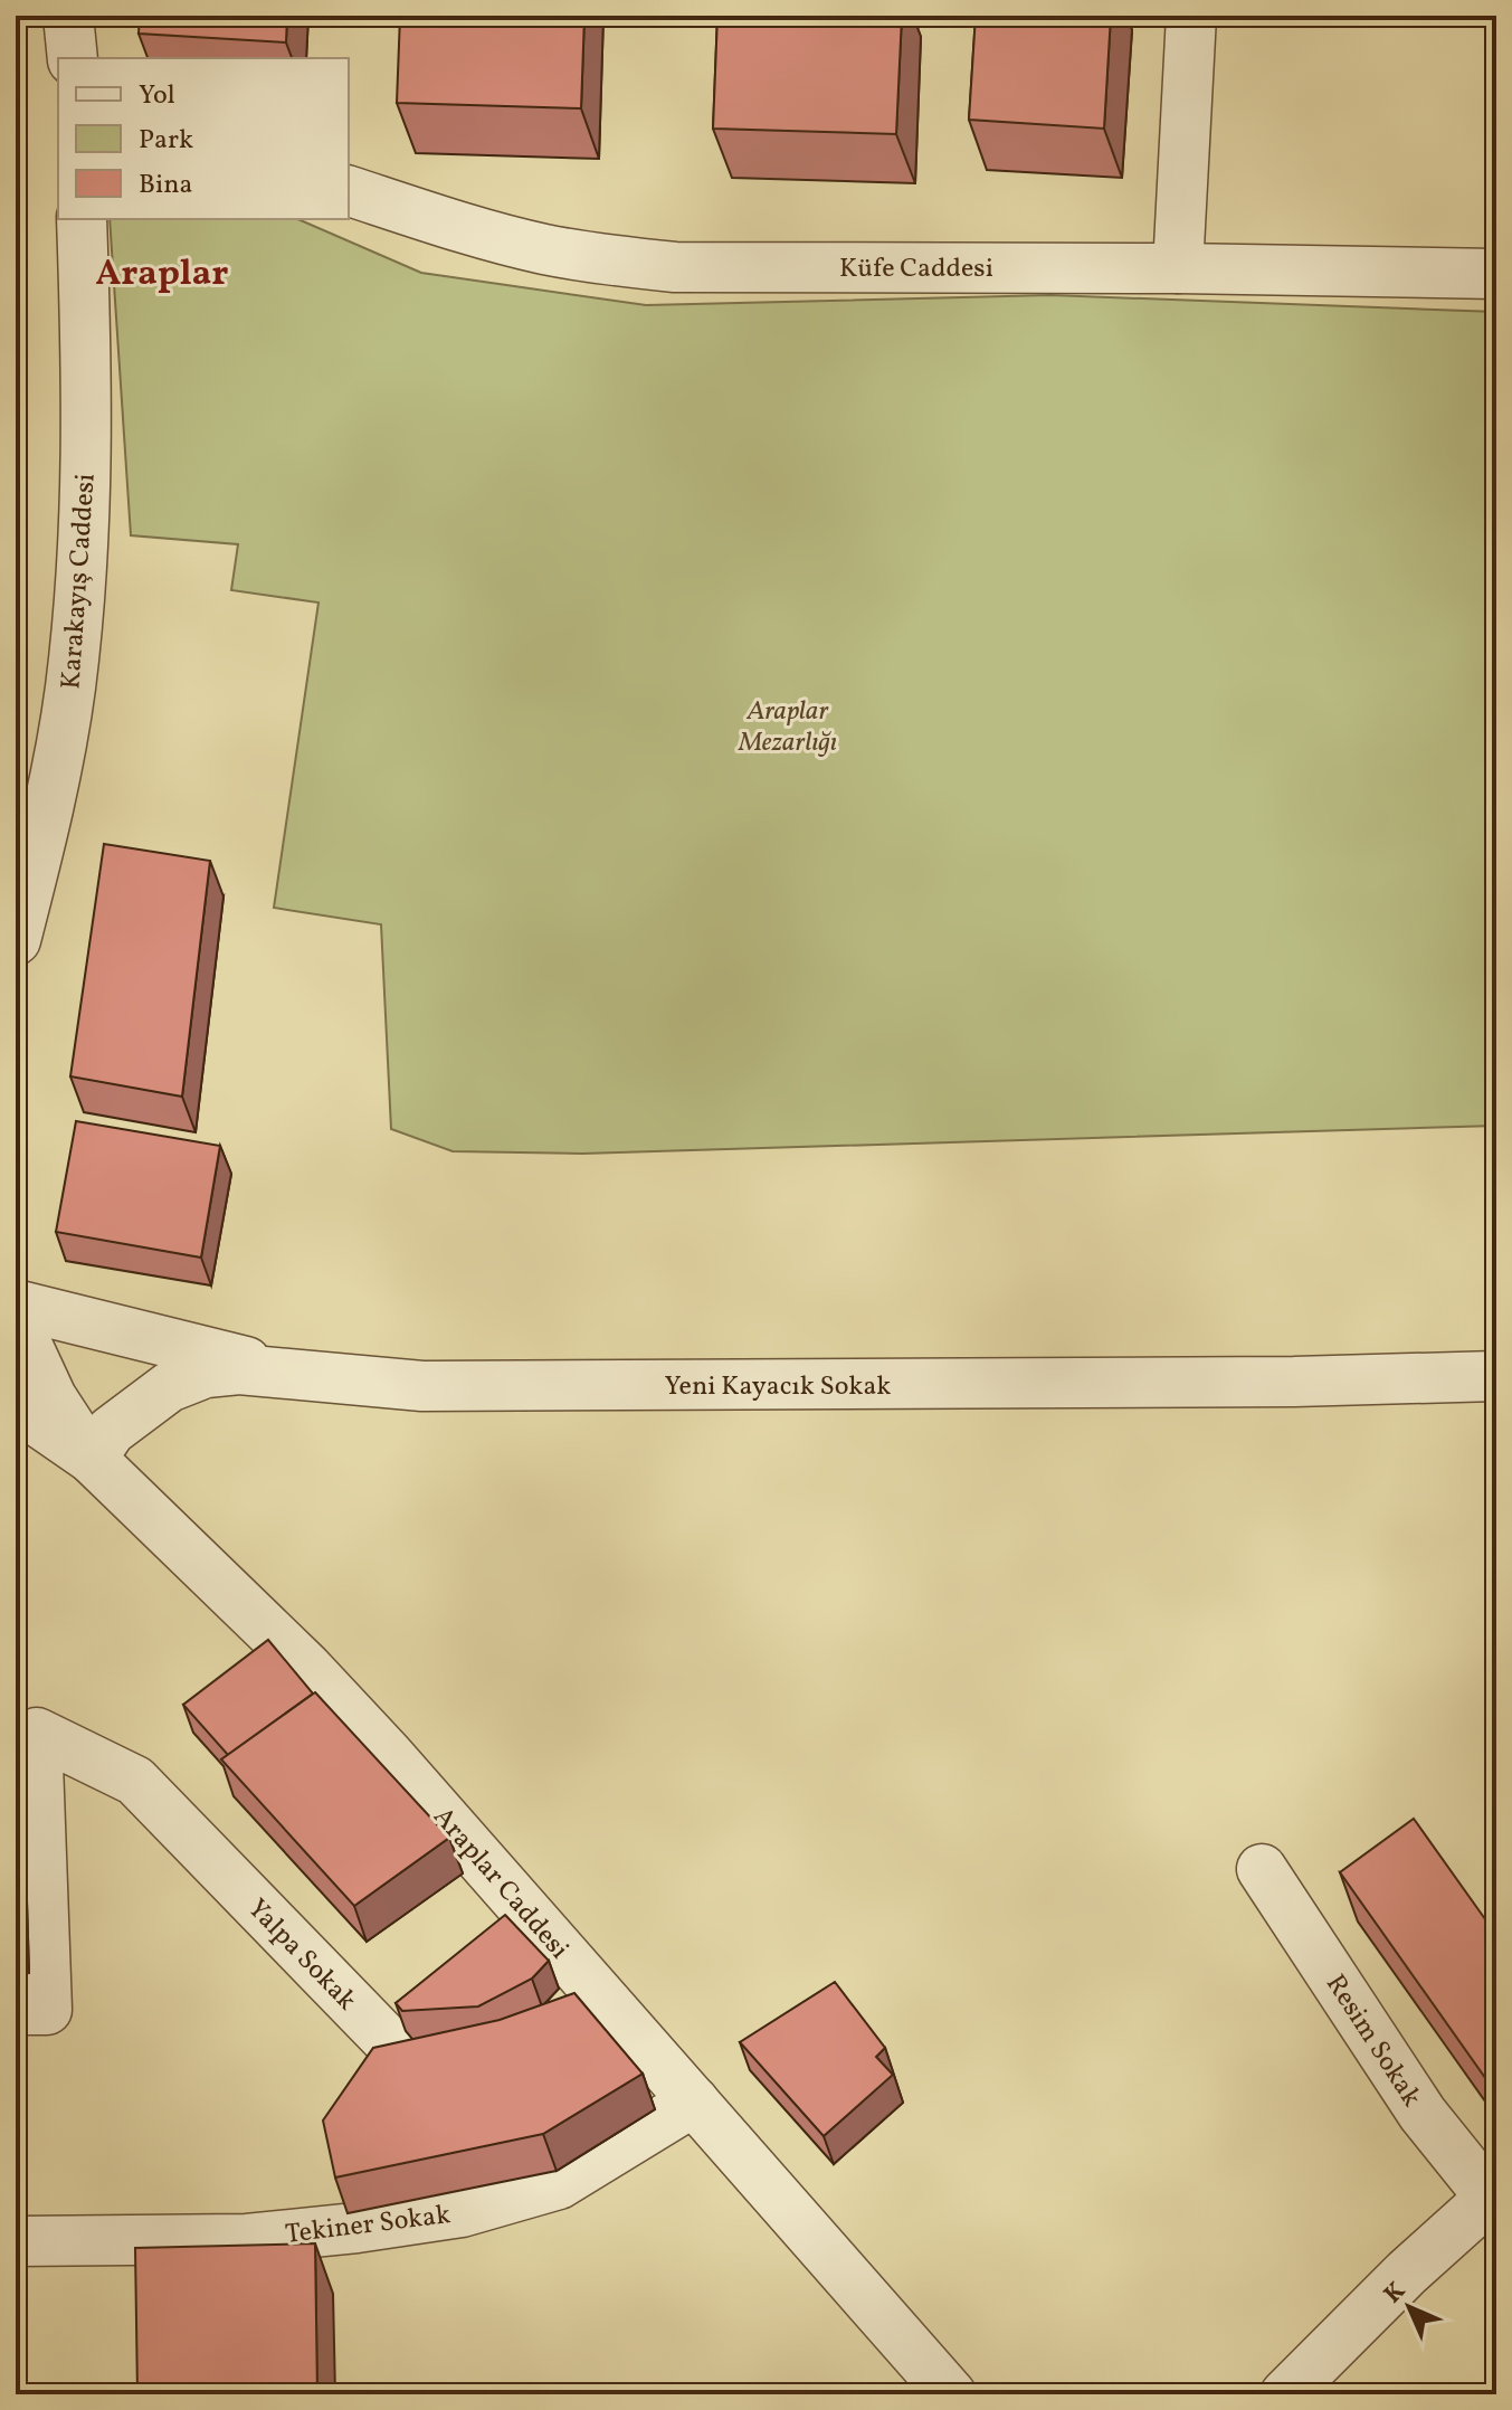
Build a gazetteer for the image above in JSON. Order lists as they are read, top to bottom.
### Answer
{
  "streets": {
    "street": [
      "Küfe Caddesi",
      "Karakayış Caddesi",
      "Yeni Kayacık Sokak",
      "Araplar Caddesi",
      "Yalpa Sokak",
      "Resim Sokak",
      "Tekiner Sokak"
    ]
  },
  "crossings": [
    ["Yeni Kayacık Sokak", "Araplar Caddesi"],
    ["Araplar Caddesi", "Tekiner Sokak"]
  ],
  "districts": ["Araplar"],
  "parks": ["Araplar Mezarlığı"],
  "legend": ["Yol", "Park", "Bina"],
  "north": "top left"
}
